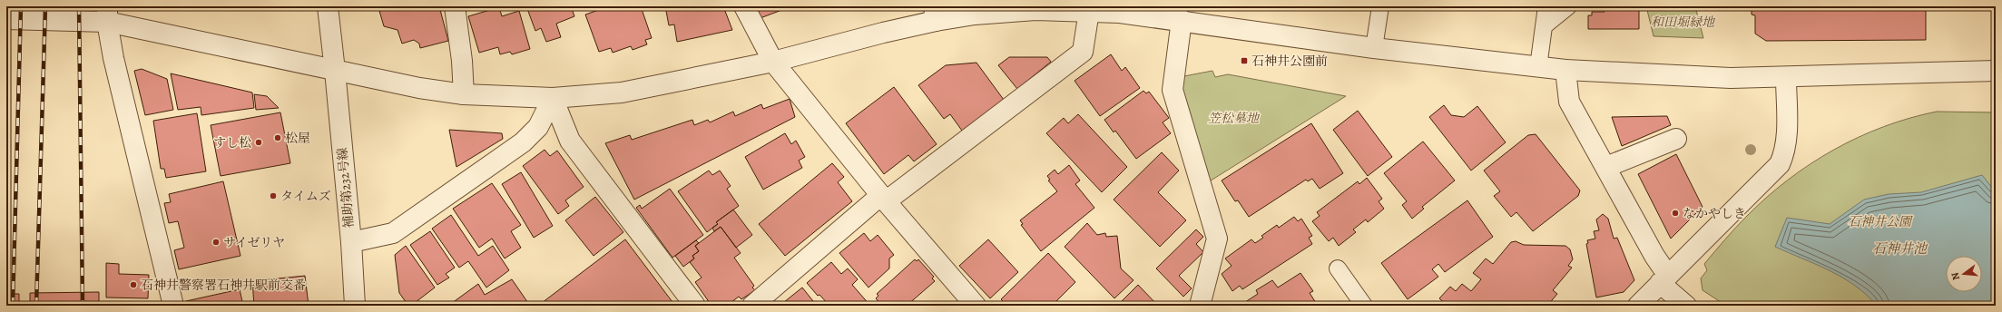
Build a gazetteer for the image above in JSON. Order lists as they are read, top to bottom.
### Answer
{
  "streets": {
    "street": ["補助第232号線"]
  },
  "water": ["石神井池"],
  "parks": ["和田堀緑地", "笠松墓地", "石神井公園"],
  "places": {
    "transit": ["石神井公園前"],
    "other": [
      "松屋",
      "すし松",
      "タイムズ",
      "なかやしき",
      "サイゼリヤ",
      "石神井警察署石神井駅前交番"
    ]
  },
  "north": "left"
}
